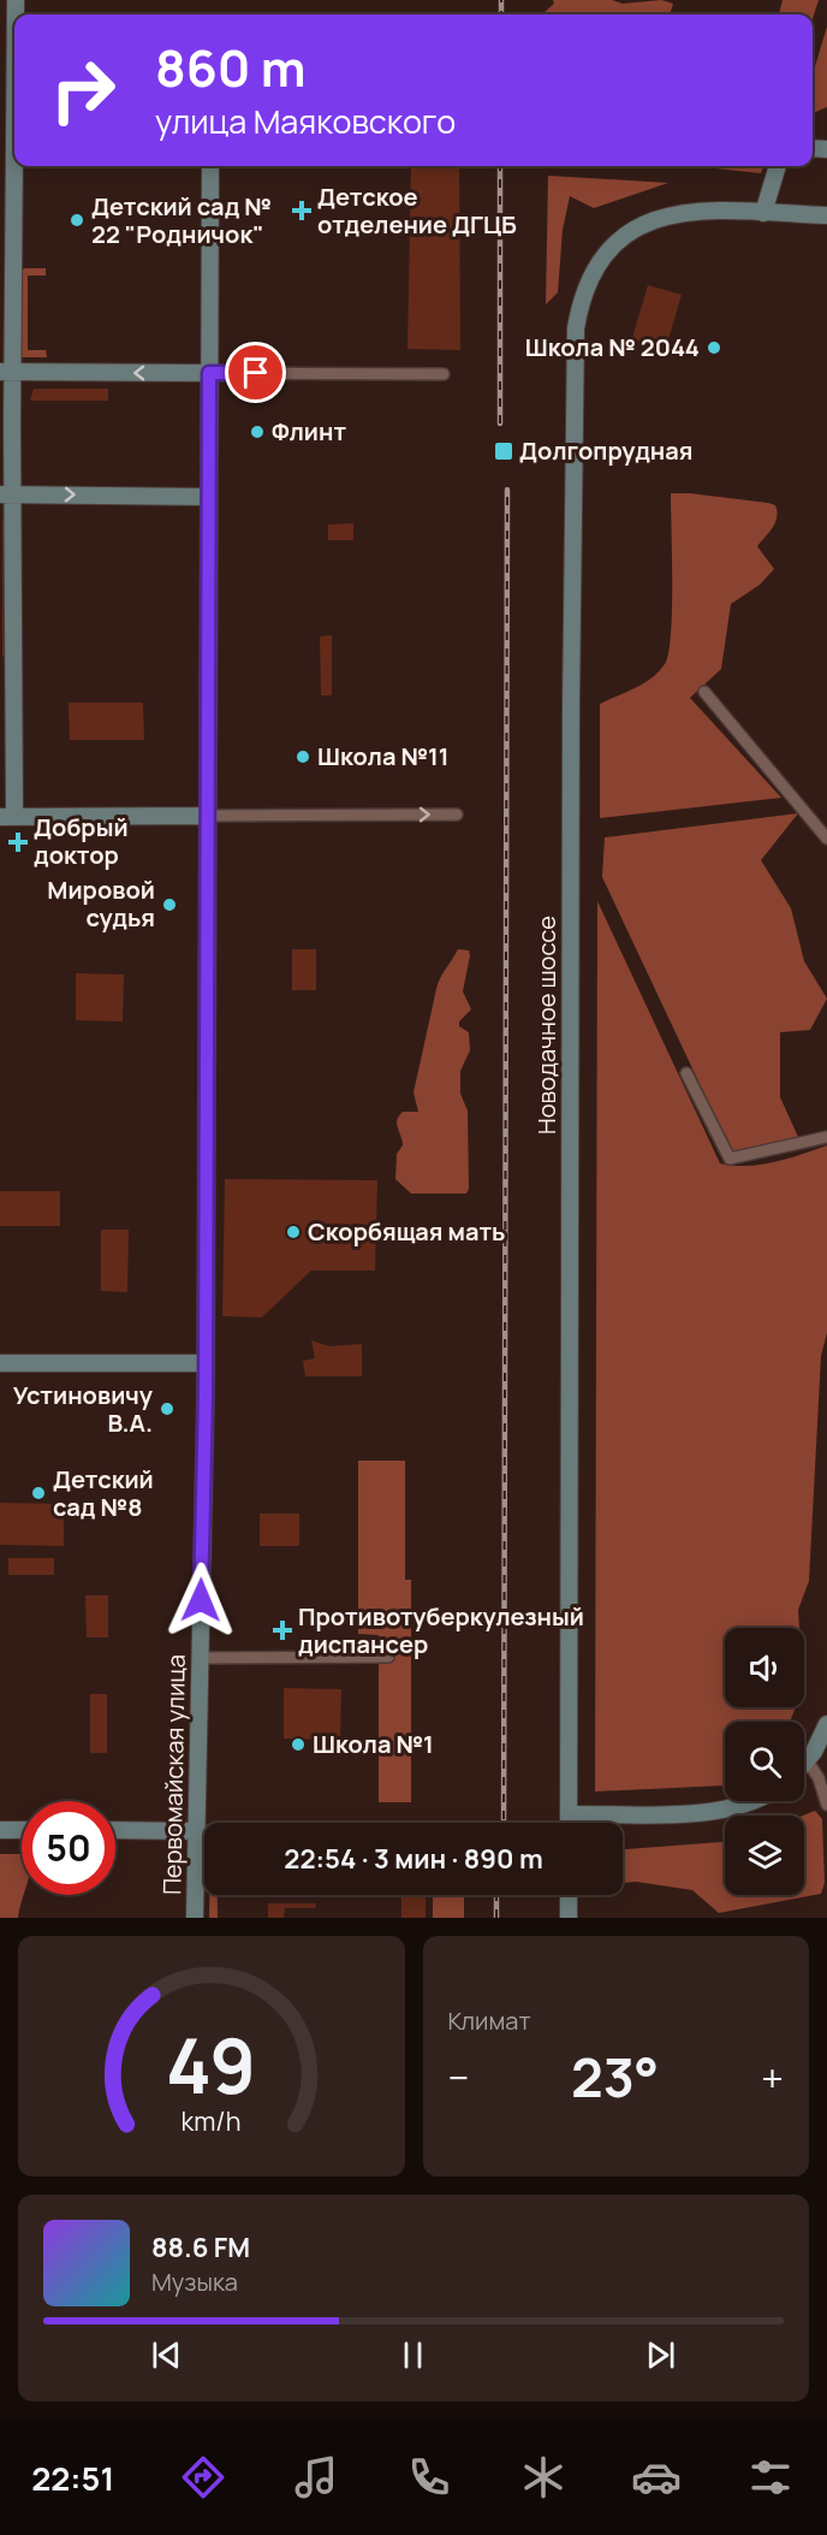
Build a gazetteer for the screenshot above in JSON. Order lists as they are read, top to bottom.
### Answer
{
  "streets": {
    "street": ["Новодачное шоссе", "Первомайская улица"]
  },
  "places": {
    "health": ["Детское отделение ДГЦБ", "Добрый доктор", "Противотуберкулезный диспансер"],
    "other": [
      "Детский сад № 22 \"Родничок\"",
      "Школа № 2044",
      "Флинт",
      "Школа №11",
      "Мировой судья",
      "Скорбящая мать",
      "Устиновичу В.А.",
      "Детский сад №8",
      "Школа №1"
    ],
    "transit": ["Долгопрудная"]
  },
  "page": {
    "turn": ["860 m", "улица Маяковского"],
    "limit": "50",
    "trip": "22:54 · 3 мин · 890 m",
    "tile": "Климат",
    "heat": ["−", "23°", "+"],
    "song": ["88.6 FM", "Музыка"],
    "tabs": "22:51",
    "gauge": ["49", "km/h"]
  }
}
